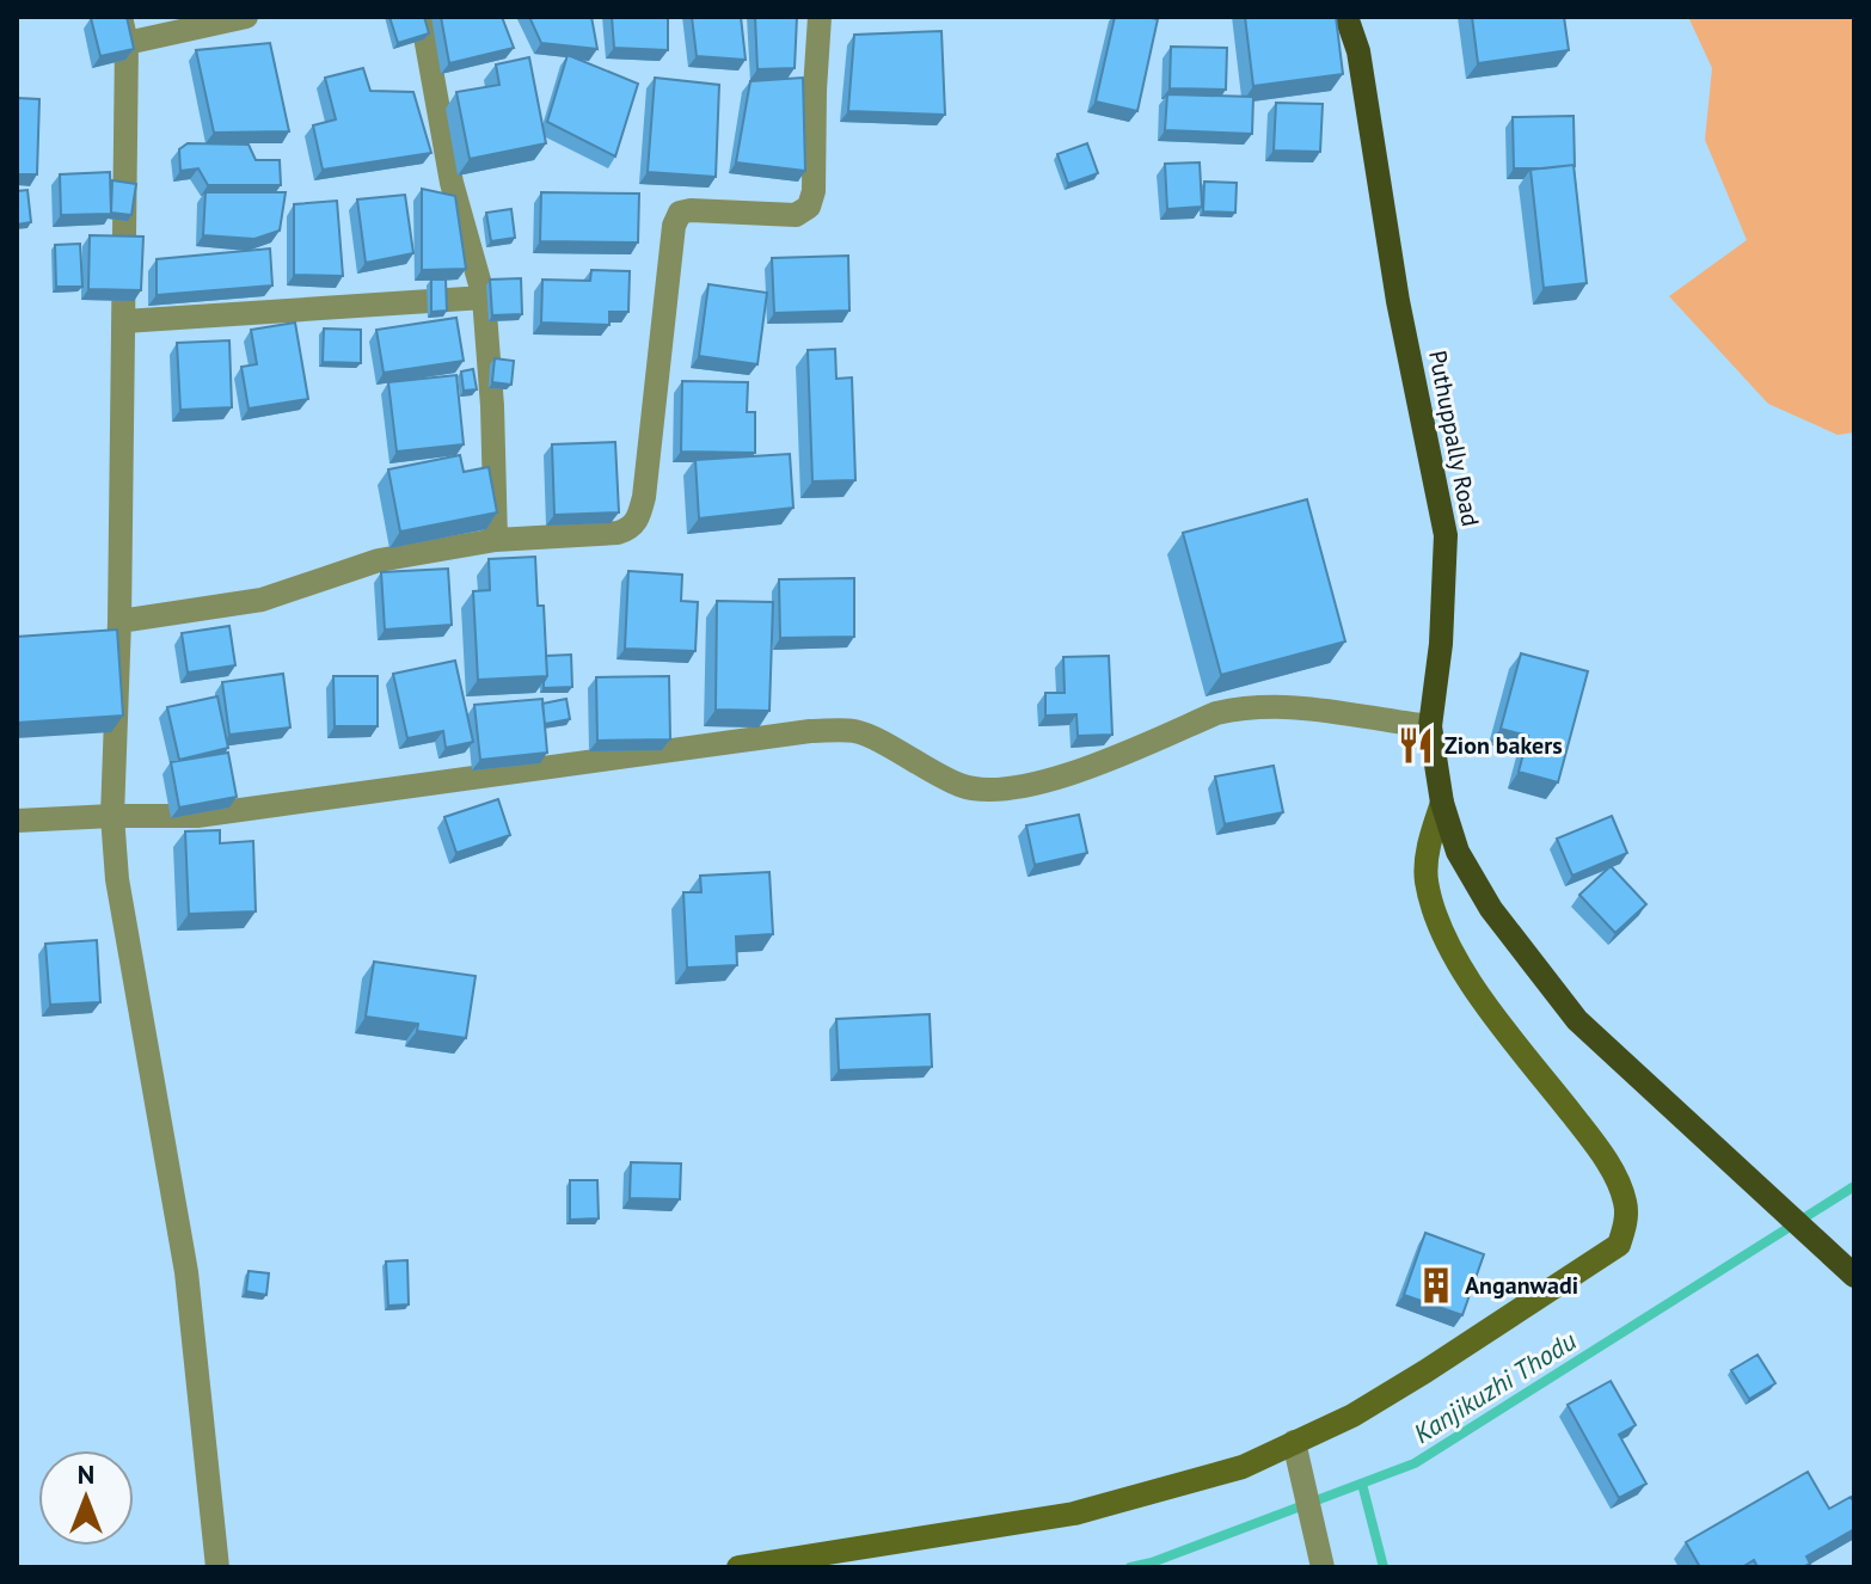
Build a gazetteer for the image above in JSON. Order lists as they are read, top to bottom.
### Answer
{
  "streets": {
    "main road": ["Puthuppally Road"]
  },
  "water": ["Kanjikuzhi Thodu"],
  "places": {
    "restaurant": ["Zion bakers"],
    "building": ["Anganwadi"]
  },
  "north": "top"
}
